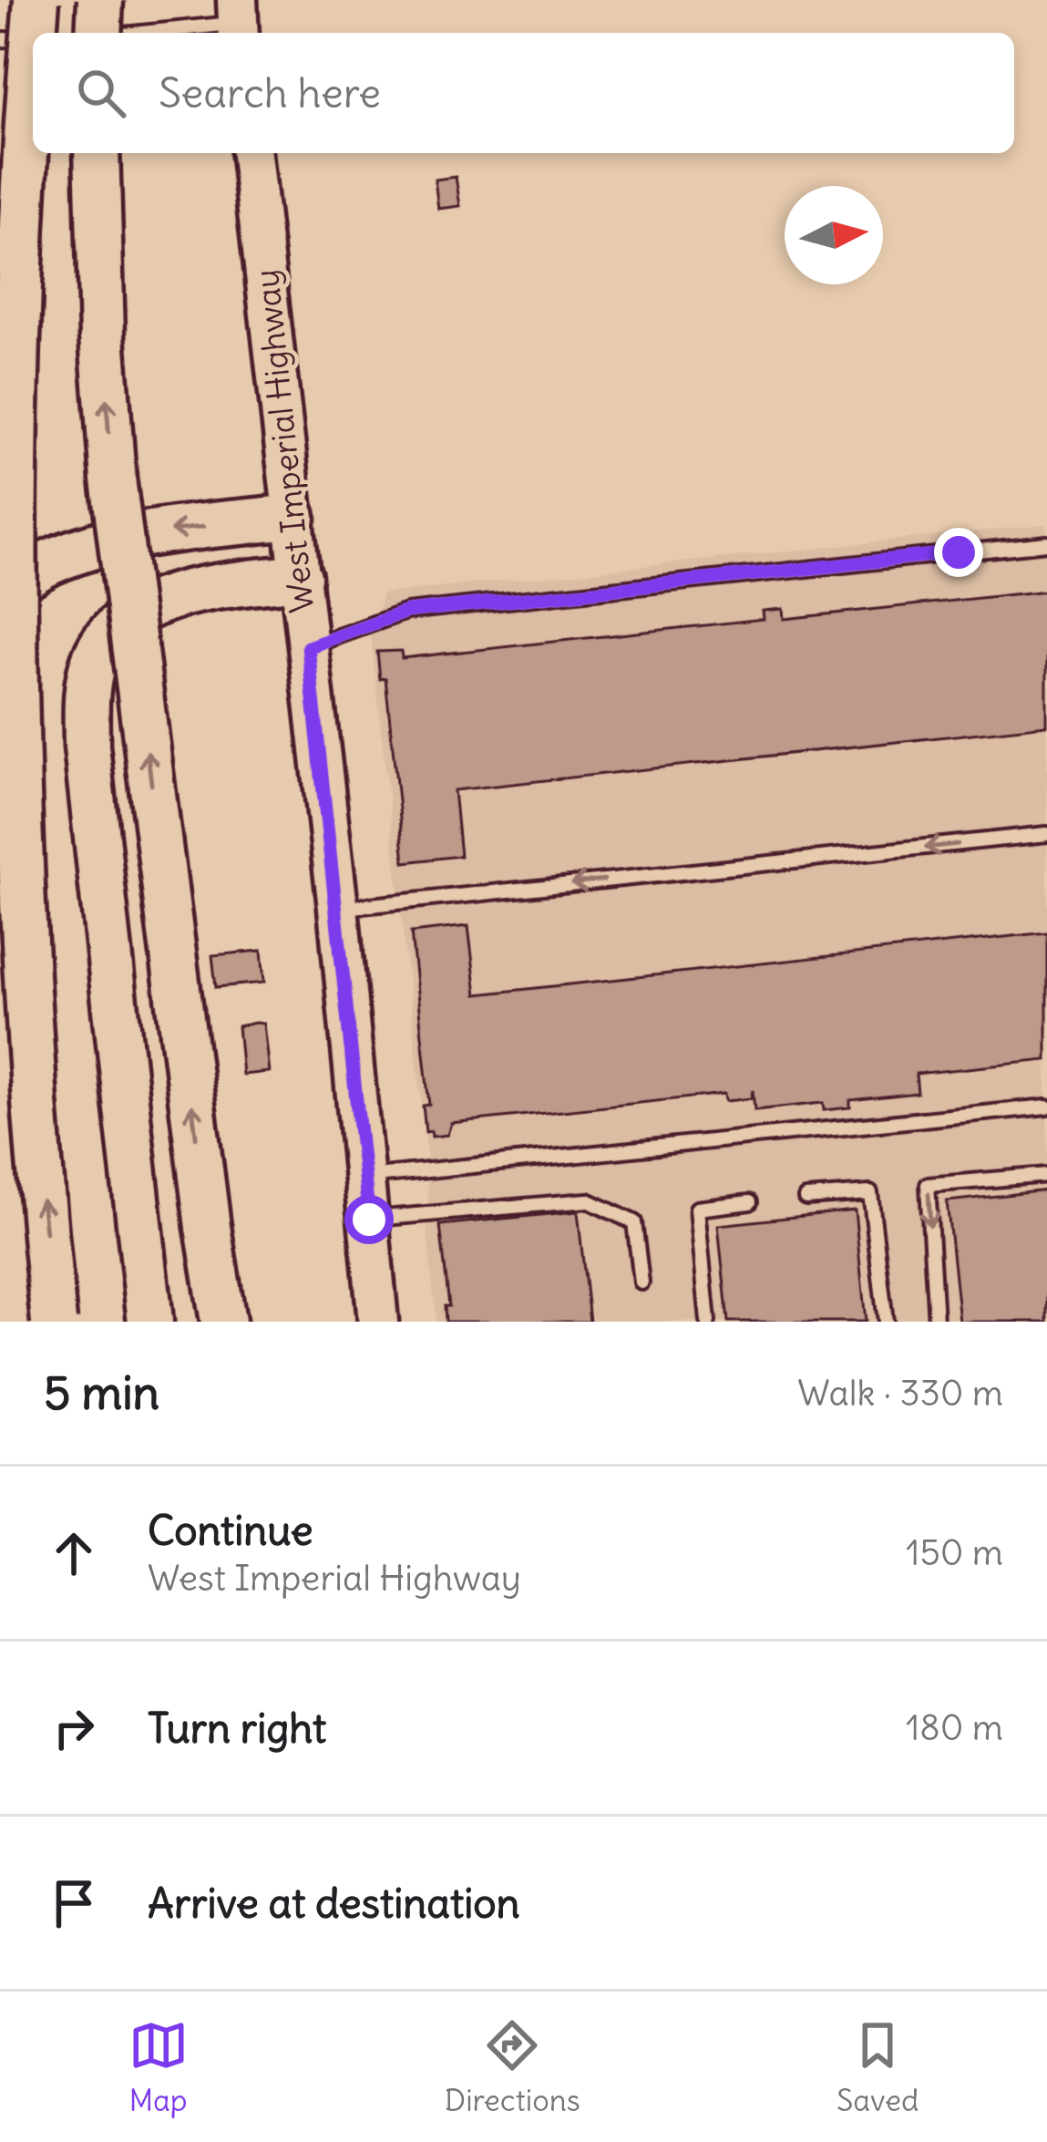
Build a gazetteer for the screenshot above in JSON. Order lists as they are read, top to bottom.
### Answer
{
  "streets": {
    "main road": ["West Imperial Highway"]
  },
  "north": "right",
  "page": {
    "search": "Search here",
    "heading": ["5 min", "Walk · 330 m"],
    "list": [
      ["Continue", "West Imperial Highway", "150 m"],
      ["Turn right", "180 m"],
      "Arrive at destination"
    ],
    "nav": ["Map", "Directions", "Saved"]
  }
}
